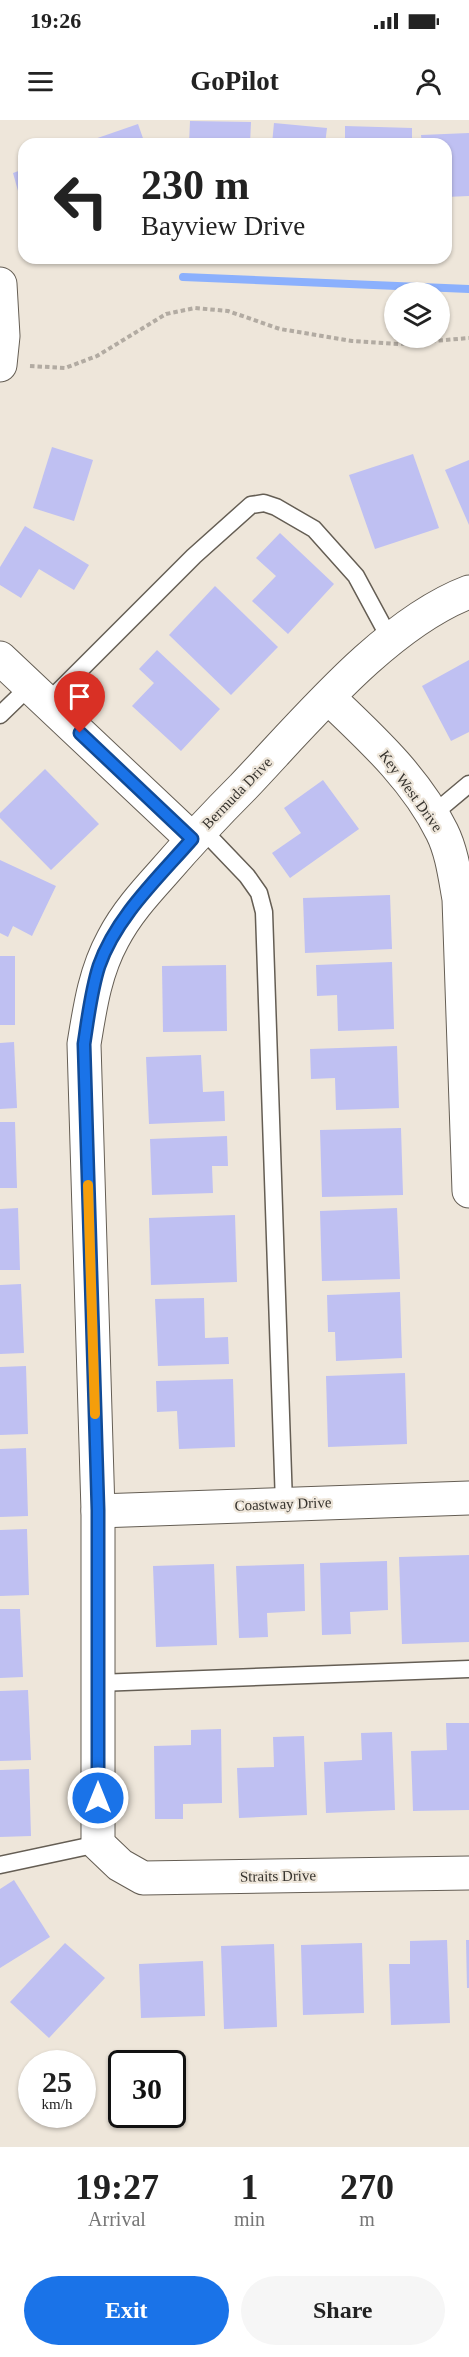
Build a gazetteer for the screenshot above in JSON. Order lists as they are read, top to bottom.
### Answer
{
  "streets": {
    "street": [
      "Key West Drive",
      "Bermuda Drive",
      "Coastway Drive",
      "Straits Drive"
    ]
  },
  "crossings": [
    ["Key West Drive", "Bermuda Drive"],
    ["Bermuda Drive", "Coastway Drive"],
    ["Bermuda Drive", "Straits Drive"]
  ],
  "page": {
    "status": "19:26",
    "header": "GoPilot",
    "turn": ["230 m", "Bayview Drive"],
    "speed": "25 km/h",
    "limit": "30",
    "eta": [
      "19:27",
      "Arrival",
      "1",
      "min",
      "270",
      "m"
    ],
    "buttons": ["Exit", "Share"]
  }
}
